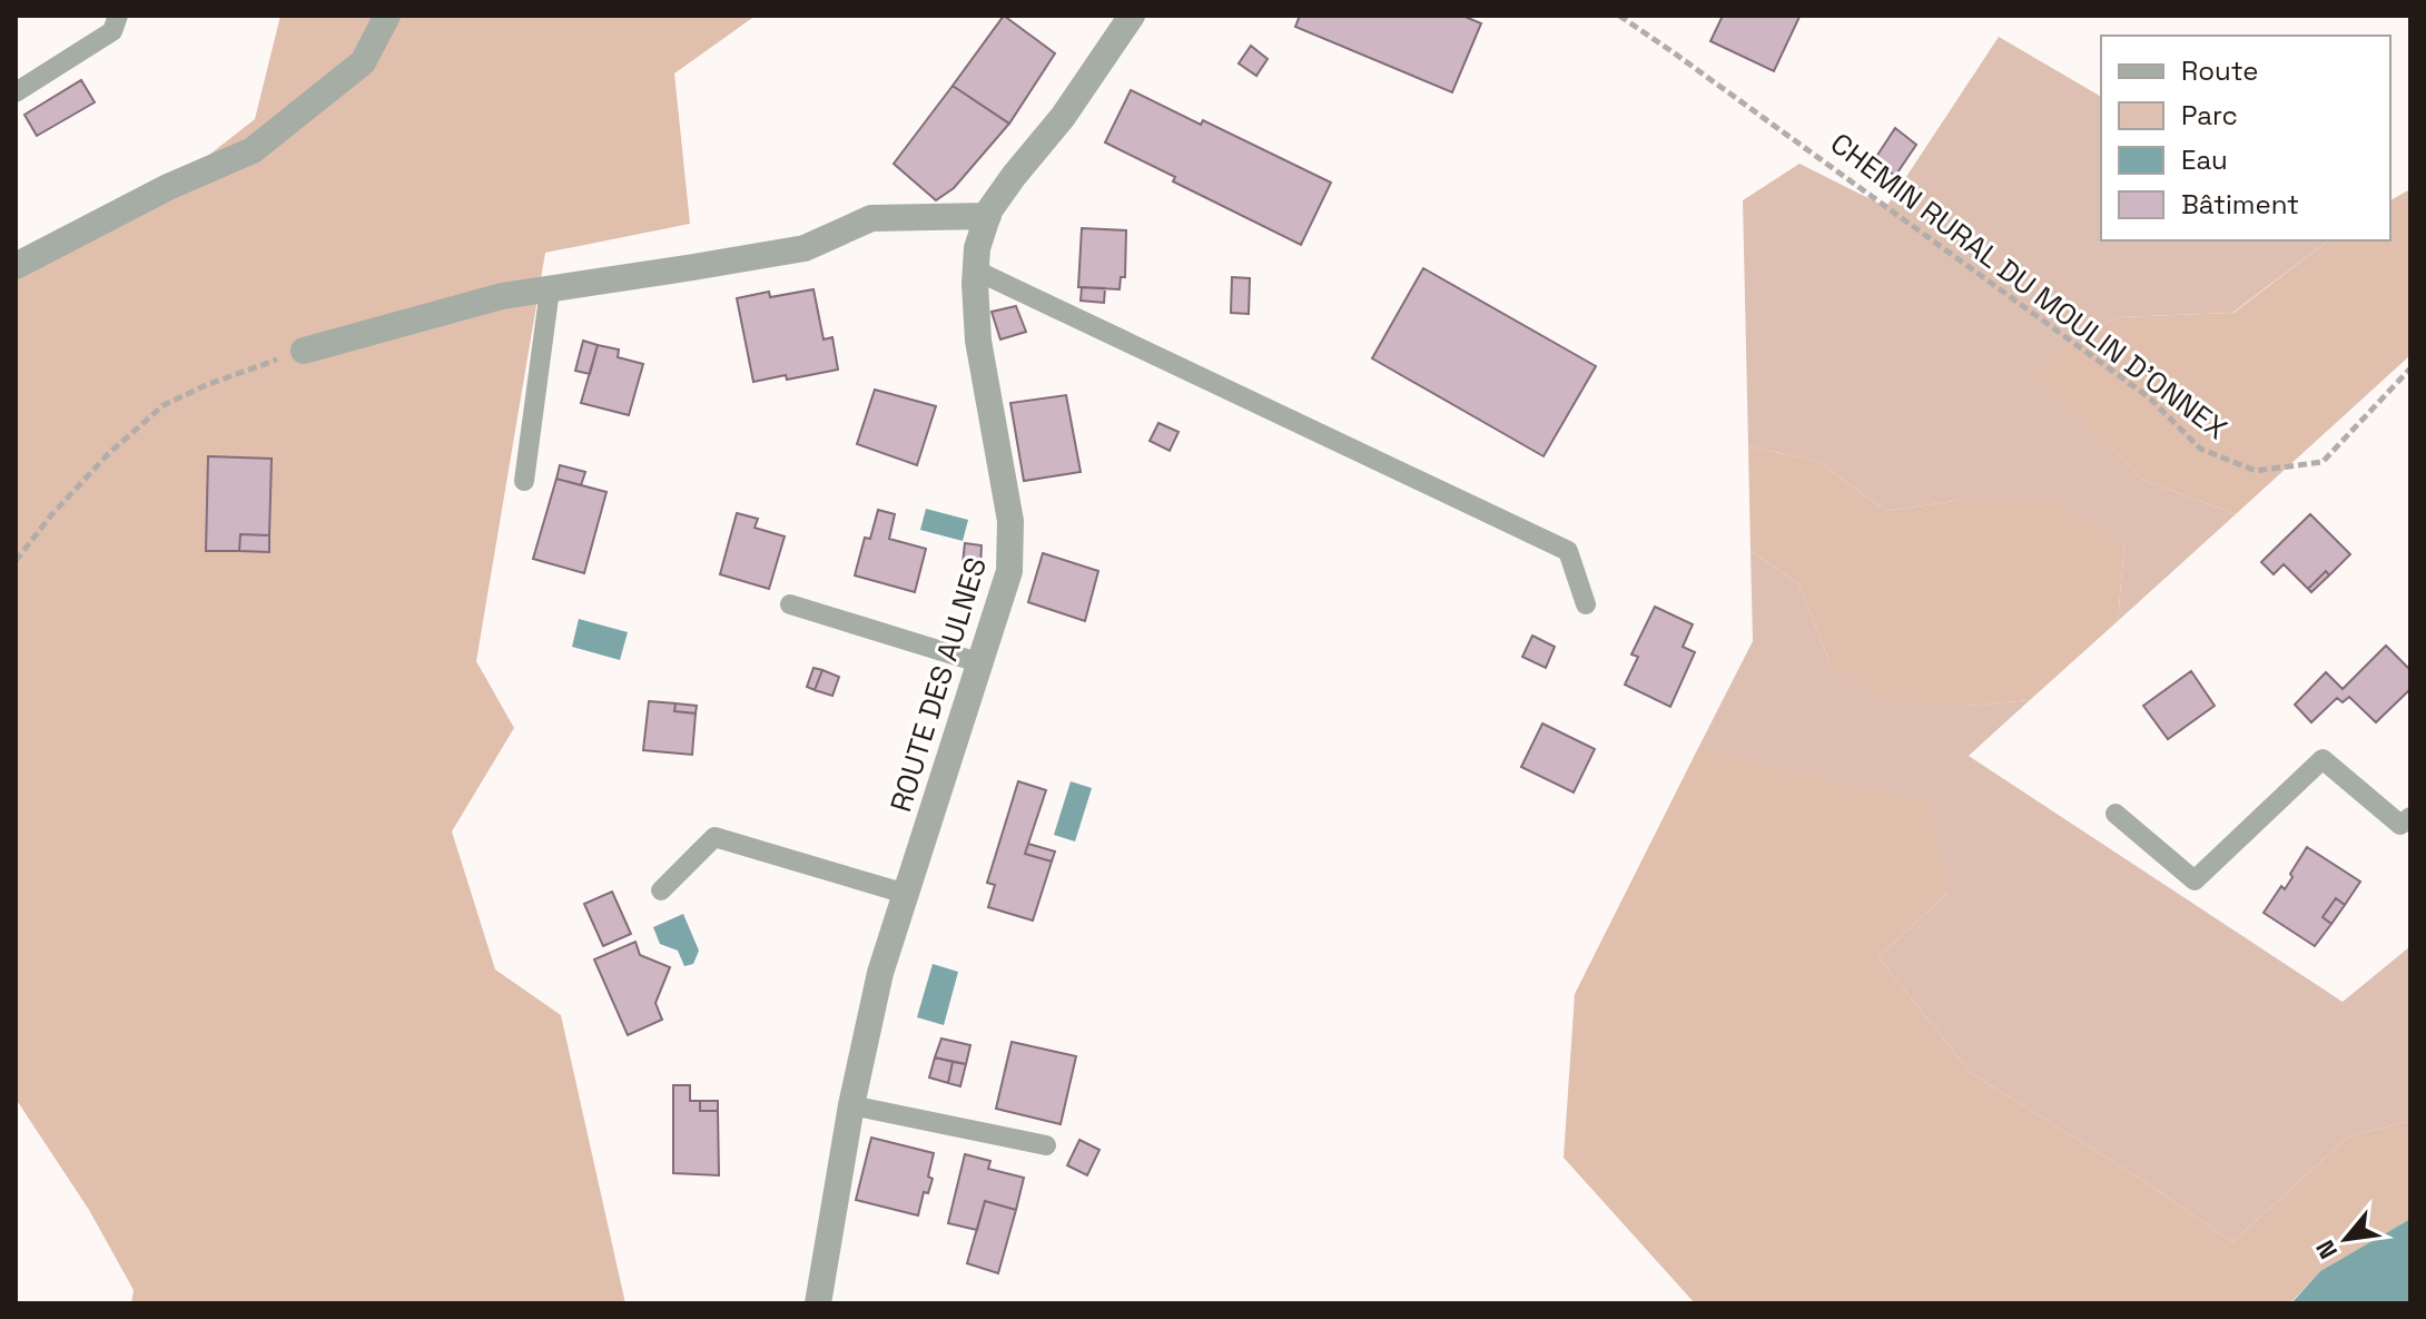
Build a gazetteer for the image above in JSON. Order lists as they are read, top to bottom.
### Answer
{
  "streets": {
    "street": ["ROUTE DES AULNES"],
    "path": ["CHEMIN RURAL DU MOULIN D'ONNEX"]
  },
  "legend": [
    "Route",
    "Parc",
    "Eau",
    "Bâtiment"
  ],
  "north": "bottom left"
}
